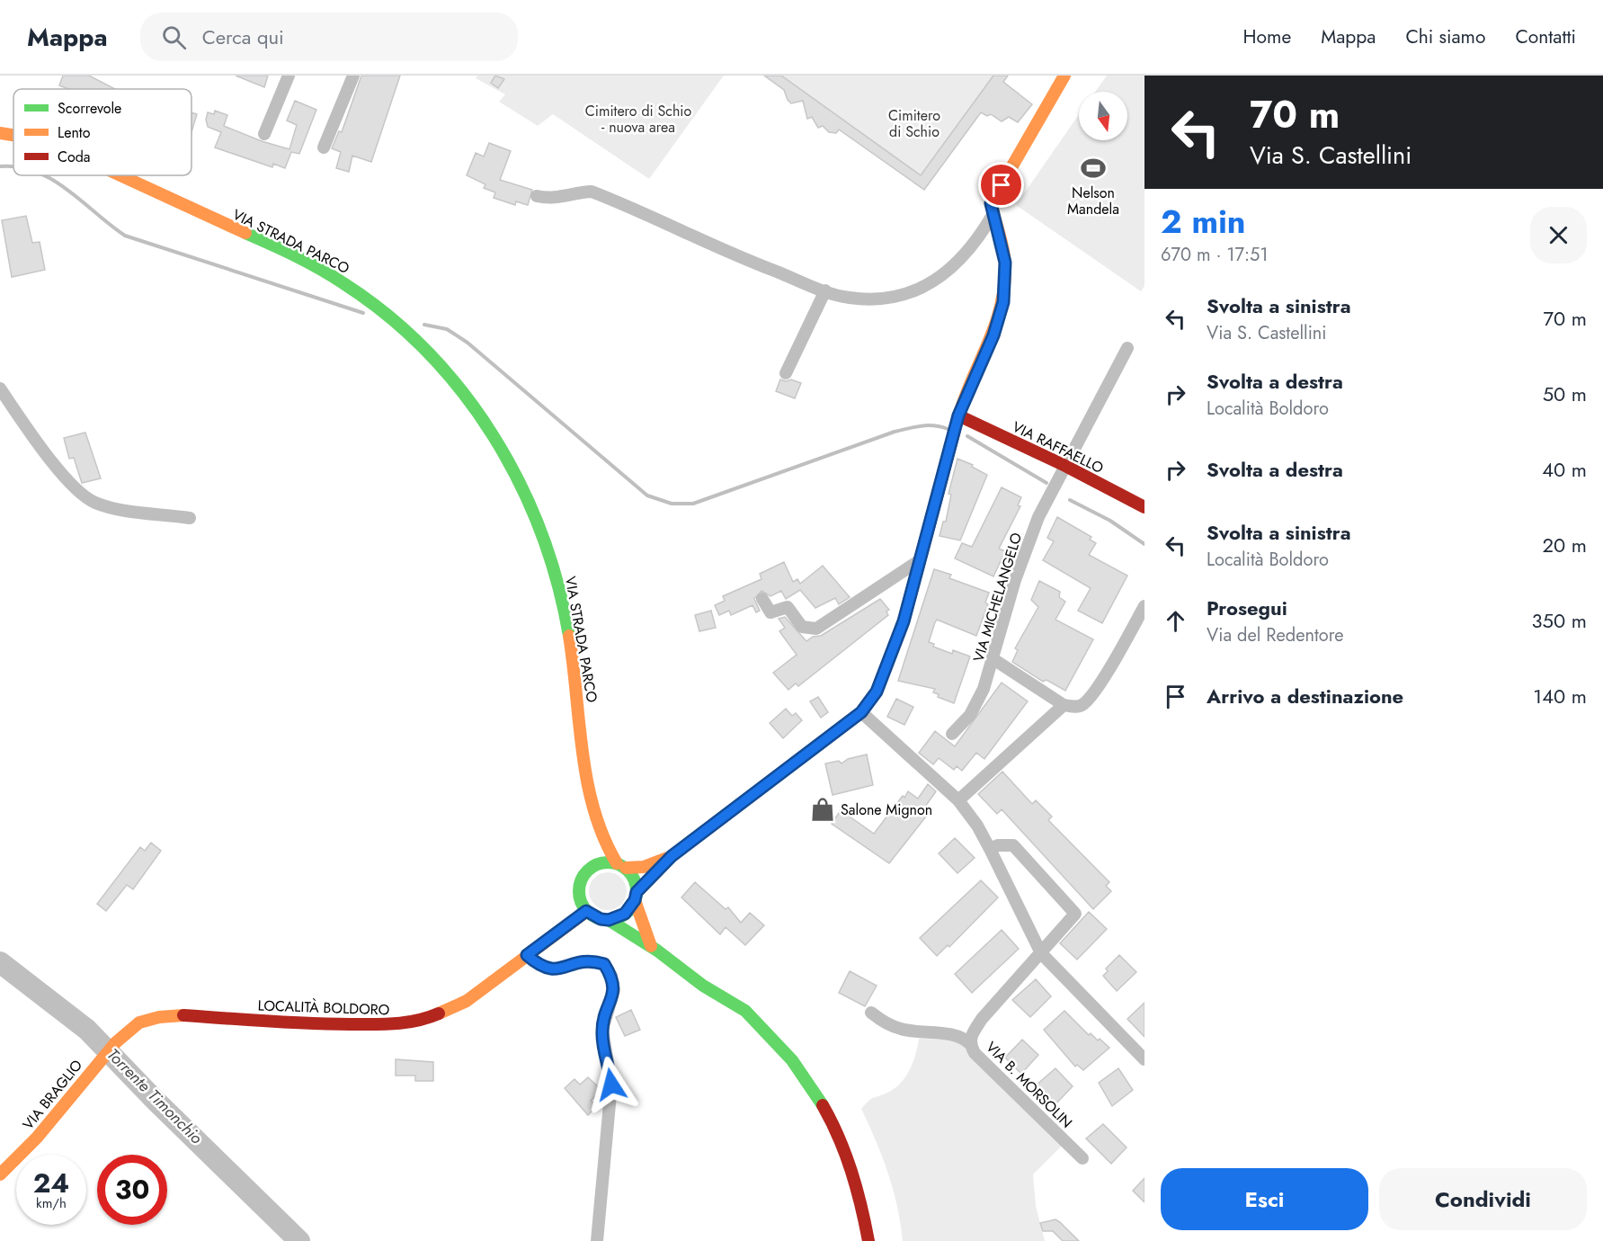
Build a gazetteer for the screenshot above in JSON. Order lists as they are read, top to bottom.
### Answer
{
  "streets": {
    "street": [
      "VIA STRADA PARCO",
      "VIA RAFFAELLO",
      "VIA MICHELANGELO",
      "LOCALITÀ BOLDORO",
      "VIA B. MORSOLIN",
      "VIA BRAGLIO"
    ]
  },
  "crossings": [
    ["VIA STRADA PARCO", "LOCALITÀ BOLDORO"],
    ["VIA RAFFAELLO", "VIA MICHELANGELO"],
    ["LOCALITÀ BOLDORO", "VIA BRAGLIO"]
  ],
  "water": ["Torrente Timonchio"],
  "parks": ["Cimitero di Schio - nuova area", "Cimitero di Schio"],
  "places": {
    "sports": ["Nelson Mandela"],
    "shop": ["Salone Mignon"]
  },
  "legend": ["Scorrevole", "Lento", "Coda"],
  "north": "bottom",
  "page": {
    "header": "Mappa",
    "search": "Cerca qui",
    "nav": [
      "Home",
      "Mappa",
      "Chi siamo",
      "Contatti"
    ],
    "turn": ["70 m", "Via S. Castellini"],
    "heading": ["2 min", "670 m · 17:51"],
    "list": [
      {
        "name": "Svolta a sinistra",
        "note": "Via S. Castellini",
        "value": "70 m"
      },
      {
        "name": "Svolta a destra",
        "note": "Località Boldoro",
        "value": "50 m"
      },
      {
        "name": "Svolta a destra",
        "value": "40 m"
      },
      {
        "name": "Svolta a sinistra",
        "note": "Località Boldoro",
        "value": "20 m"
      },
      {
        "name": "Prosegui",
        "note": "Via del Redentore",
        "value": "350 m"
      },
      {
        "name": "Arrivo a destinazione",
        "value": "140 m"
      }
    ],
    "speed": "24 km/h",
    "limit": "30",
    "buttons": ["Esci", "Condividi"]
  }
}
